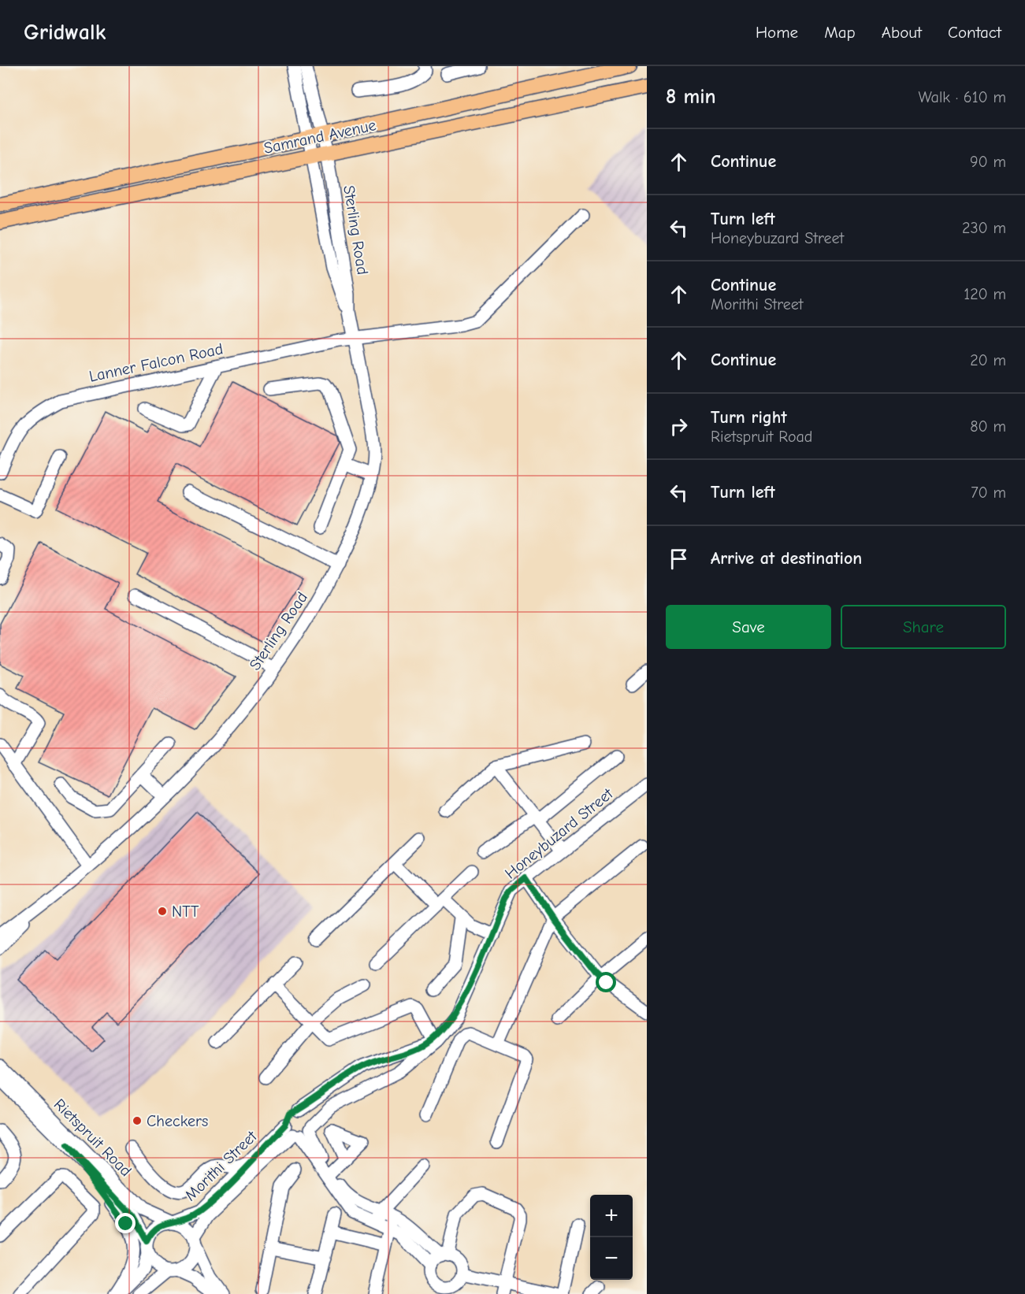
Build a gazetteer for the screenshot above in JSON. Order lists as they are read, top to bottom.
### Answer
{
  "streets": {
    "main road": ["Samrand Avenue"],
    "street": [
      "Sterling Road",
      "Lanner Falcon Road",
      "Honeybuzard Street",
      "Rietspruit Road",
      "Morithi Street"
    ]
  },
  "crossings": [
    ["Samrand Avenue", "Sterling Road"],
    ["Sterling Road", "Lanner Falcon Road"],
    ["Honeybuzard Street", "Morithi Street"],
    ["Rietspruit Road", "Morithi Street"]
  ],
  "places": ["NTT", "Checkers"],
  "page": {
    "header": "Gridwalk",
    "nav": [
      "Home",
      "Map",
      "About",
      "Contact"
    ],
    "heading": ["8 min", "Walk · 610 m"],
    "list": [
      ["Continue", "90 m"],
      ["Turn left", "Honeybuzard Street", "230 m"],
      ["Continue", "Morithi Street", "120 m"],
      ["Continue", "20 m"],
      ["Turn right", "Rietspruit Road", "80 m"],
      ["Turn left", "70 m"],
      "Arrive at destination"
    ],
    "buttons": ["Save", "Share"],
    "map_buttons": ["+", "−"]
  }
}
